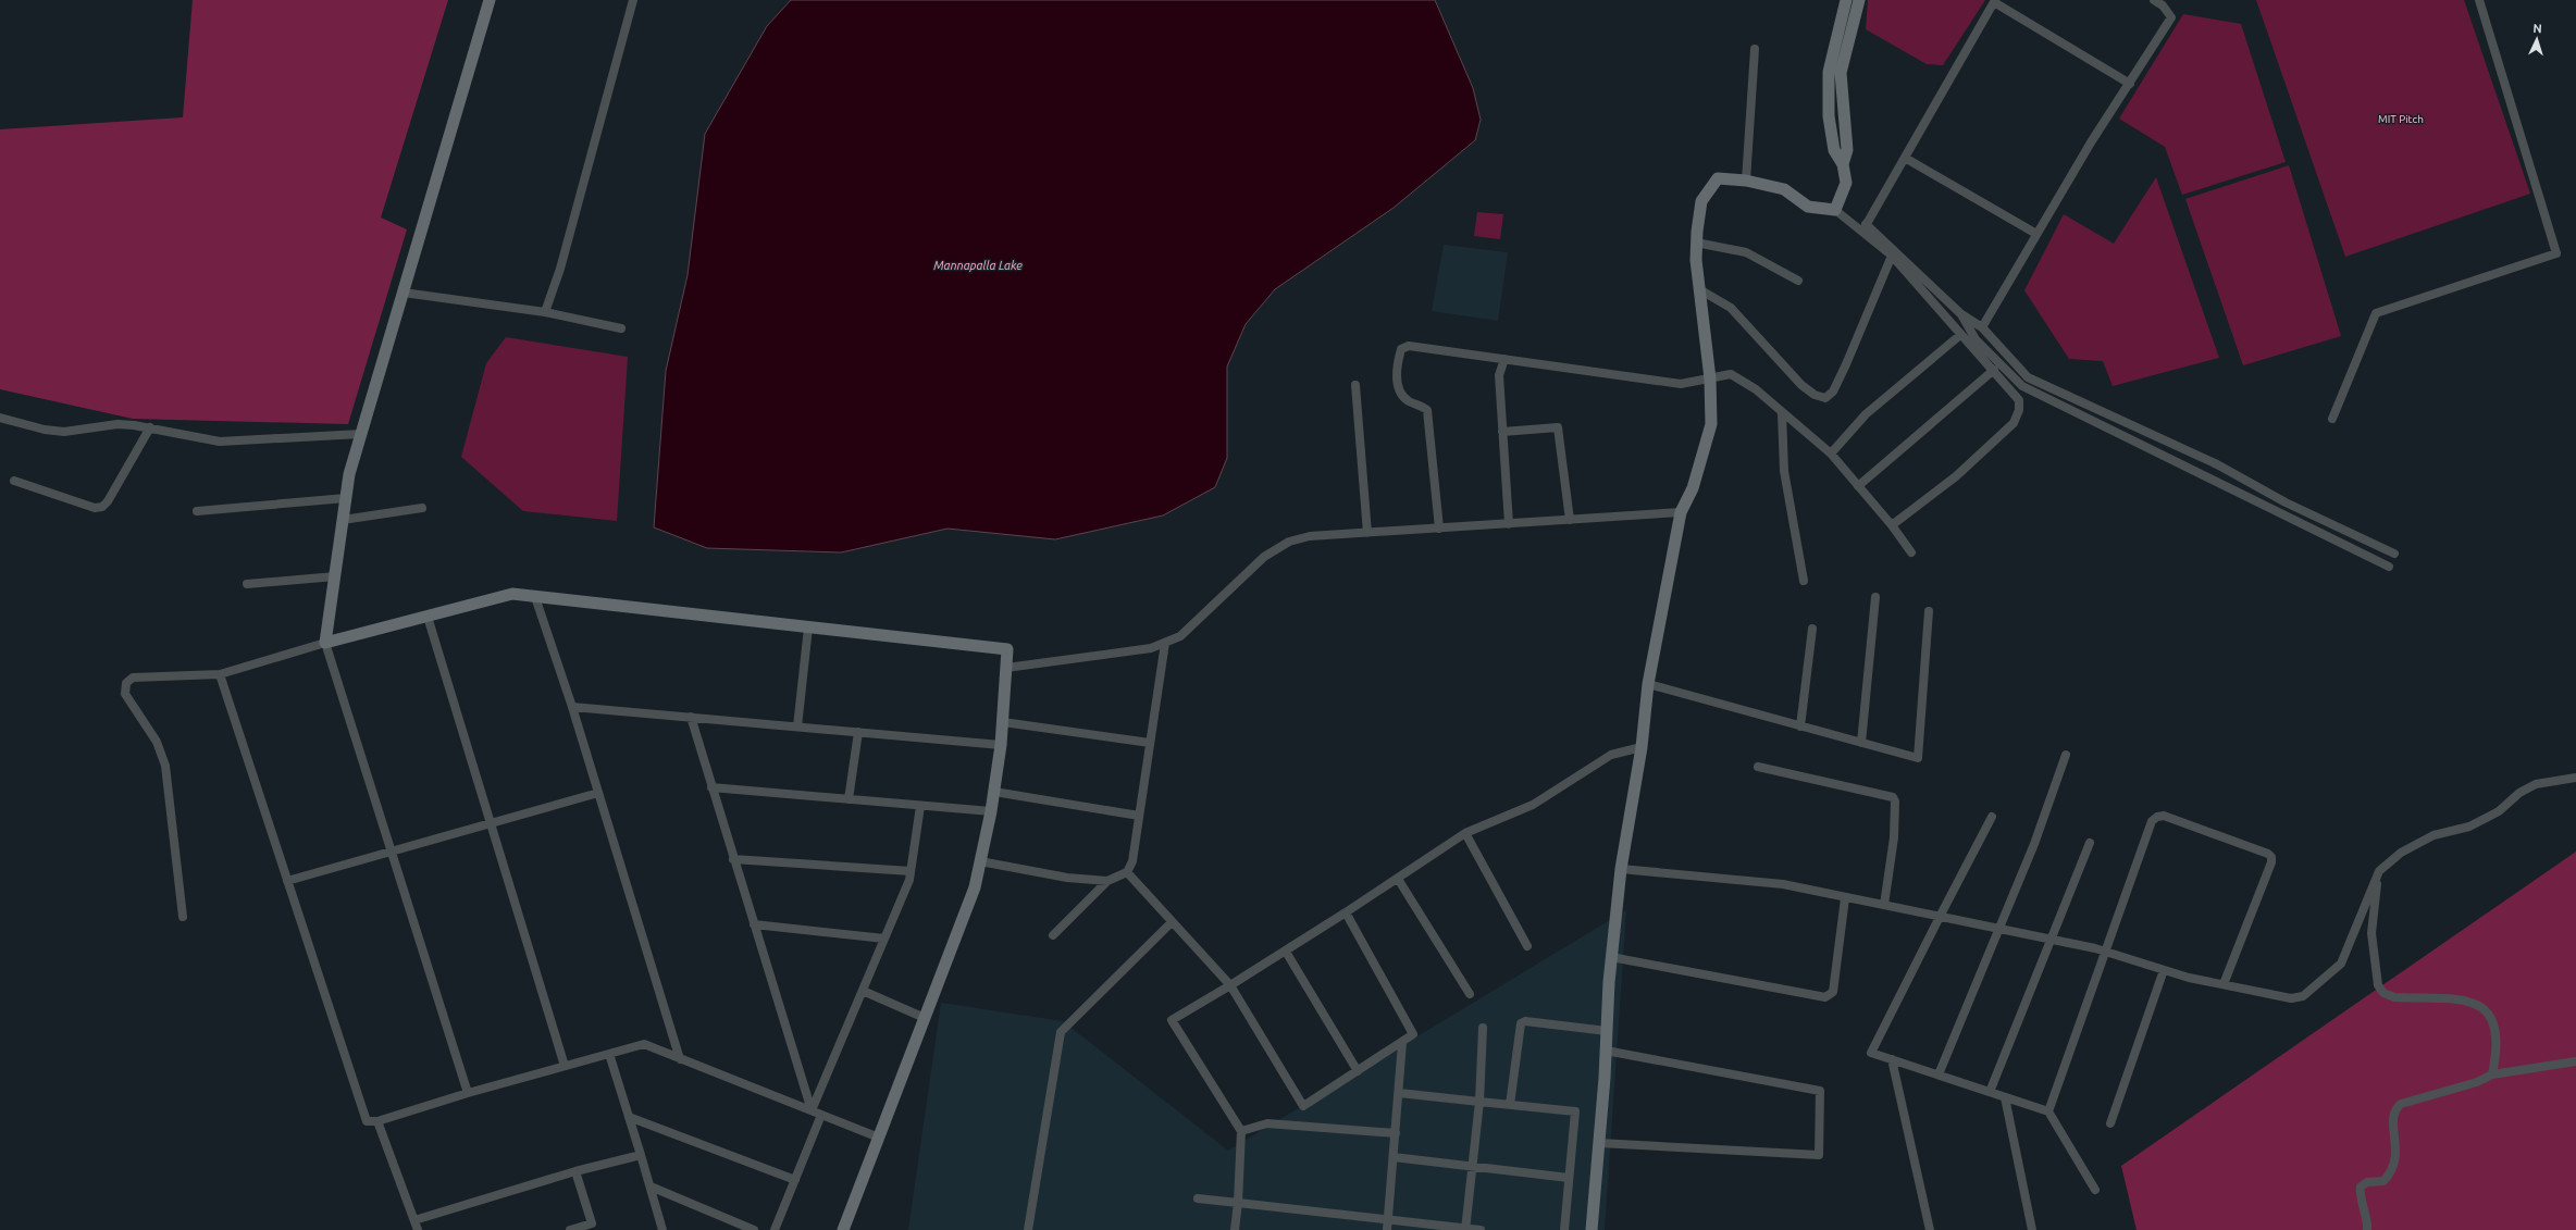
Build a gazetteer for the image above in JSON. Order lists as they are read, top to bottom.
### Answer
{
  "water": ["Mannapalla Lake"],
  "parks": ["MIT Pitch"],
  "north": "top"
}
